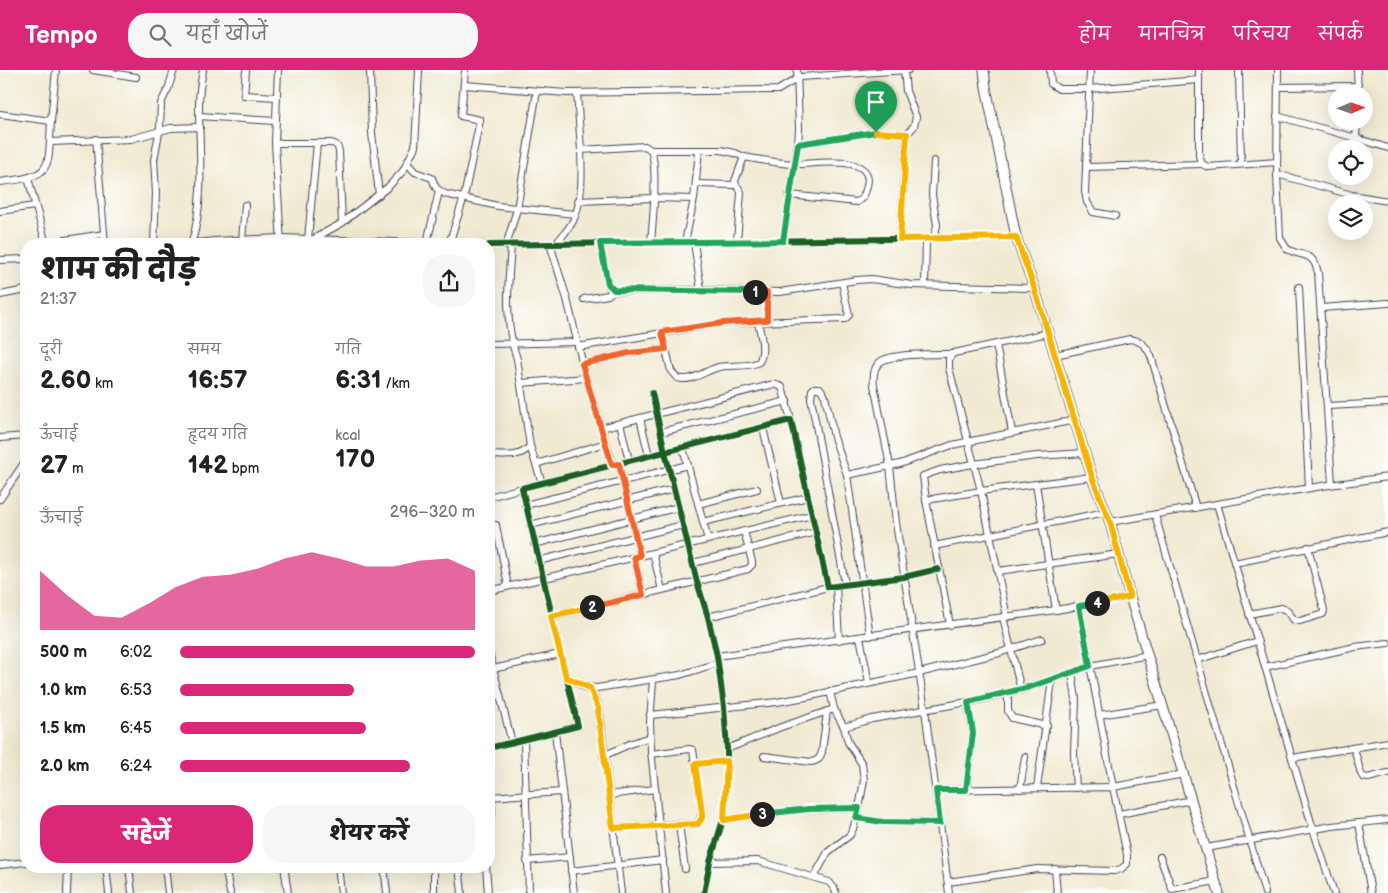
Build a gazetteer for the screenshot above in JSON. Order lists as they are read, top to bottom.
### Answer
{
  "north": "right",
  "page": {
    "header": "Tempo",
    "search": "यहाँ खोजें",
    "nav": [
      "होम",
      "मानचित्र",
      "परिचय",
      "संपर्क"
    ],
    "heading": ["शाम की दौड़", "21:37"],
    "pins": [
      "1",
      "4",
      "2",
      "3"
    ],
    "stats": [
      ["दूरी", "2.60 km"],
      ["समय", "16:57"],
      ["गति", "6:31 /km"],
      ["ऊँचाई", "27 m"],
      ["हृदय गति", "142 bpm"],
      ["kcal", "170"]
    ],
    "chart": ["ऊँचाई", "296–320 m"],
    "list": [
      {
        "name": "500 m",
        "note": "6:02"
      },
      {
        "name": "1.0 km",
        "note": "6:53"
      },
      {
        "name": "1.5 km",
        "note": "6:45"
      },
      {
        "name": "2.0 km",
        "note": "6:24"
      }
    ],
    "buttons": ["सहेजें", "शेयर करें"]
  }
}
